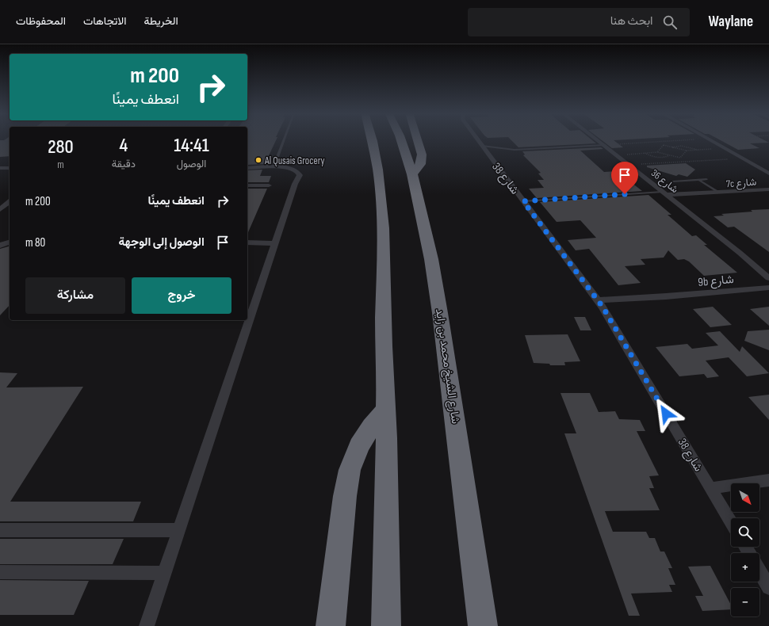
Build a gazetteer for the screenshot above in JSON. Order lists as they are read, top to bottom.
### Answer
{
  "streets": {
    "highway": ["شارع الشيخ محمد بن زايد"],
    "street": [
      "شارع 38",
      "شارع 36",
      "7c شارع",
      "9b شارع"
    ]
  },
  "crossings": [
    ["شارع 38", "9b شارع"],
    ["شارع 36", "7c شارع"]
  ],
  "places": ["Al Qusais Grocery"],
  "north": "bottom right",
  "page": {
    "header": "Waylane",
    "search": "ابحث هنا",
    "nav": ["الخريطة", "الاتجاهات", "المحفوظات"],
    "turn": ["200 m", "انعطف يمينًا"],
    "eta": [
      "14:41",
      "الوصول",
      "4",
      "دقيقة",
      "280",
      "m"
    ],
    "list": [
      {
        "name": "انعطف يمينًا",
        "value": "200 m"
      },
      {
        "name": "الوصول إلى الوجهة",
        "value": "80 m"
      }
    ],
    "buttons": ["خروج", "مشاركة"],
    "map_buttons": ["+", "−"]
  }
}
